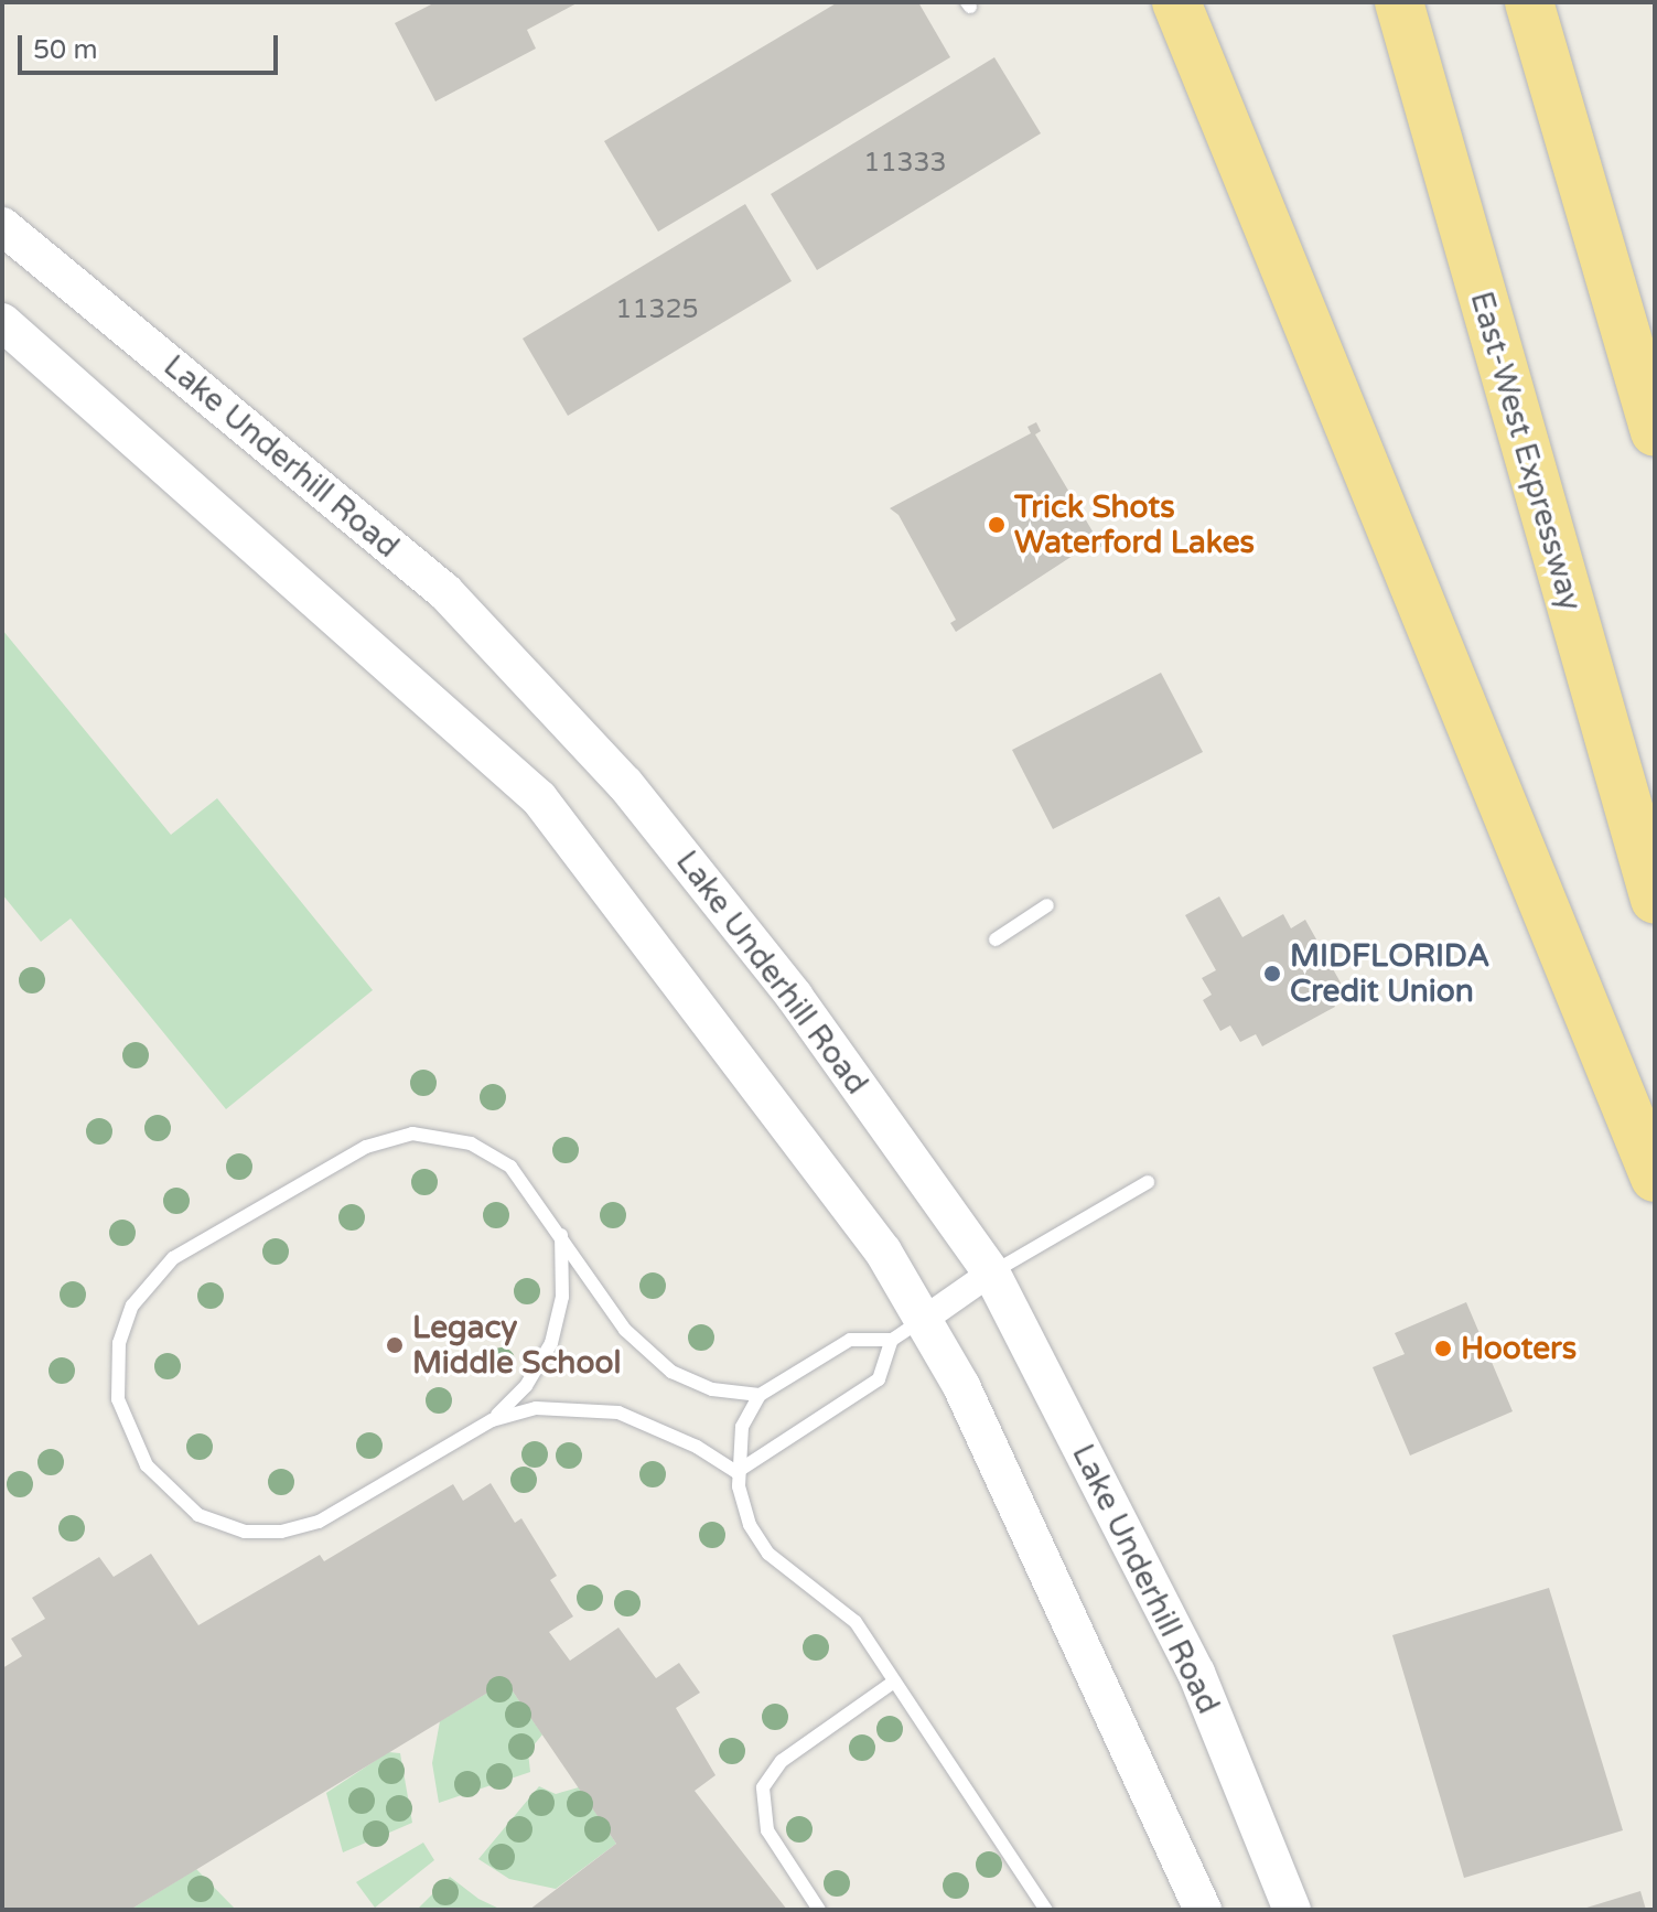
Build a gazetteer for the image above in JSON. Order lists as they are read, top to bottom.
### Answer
{
  "streets": {
    "highway": ["East-West Expressway"],
    "street": ["Lake Underhill Road"]
  },
  "places": [
    "Trick Shots Waterford Lakes",
    "MIDFLORIDA Credit Union",
    "Legacy Middle School",
    "Hooters"
  ],
  "house_numbers": ["11333", "11325"],
  "scale_bar": "50 m"
}
